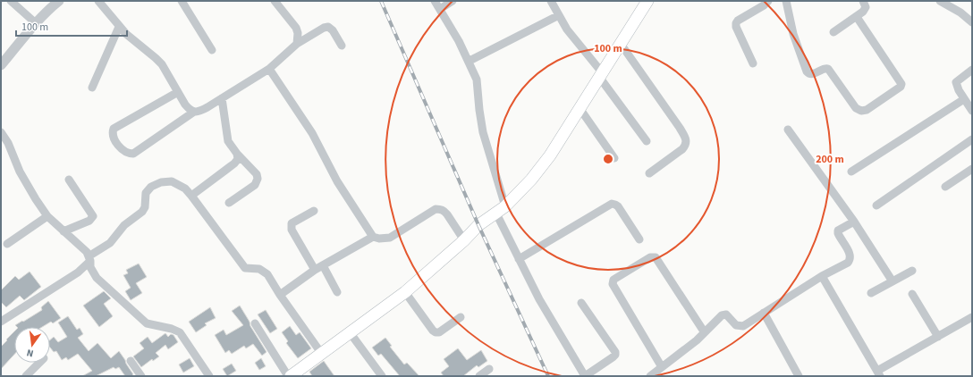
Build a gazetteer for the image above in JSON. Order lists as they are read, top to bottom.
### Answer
{
  "scale_bar": "100 m",
  "north": "bottom",
  "rings": ["100 m", "200 m"]
}
